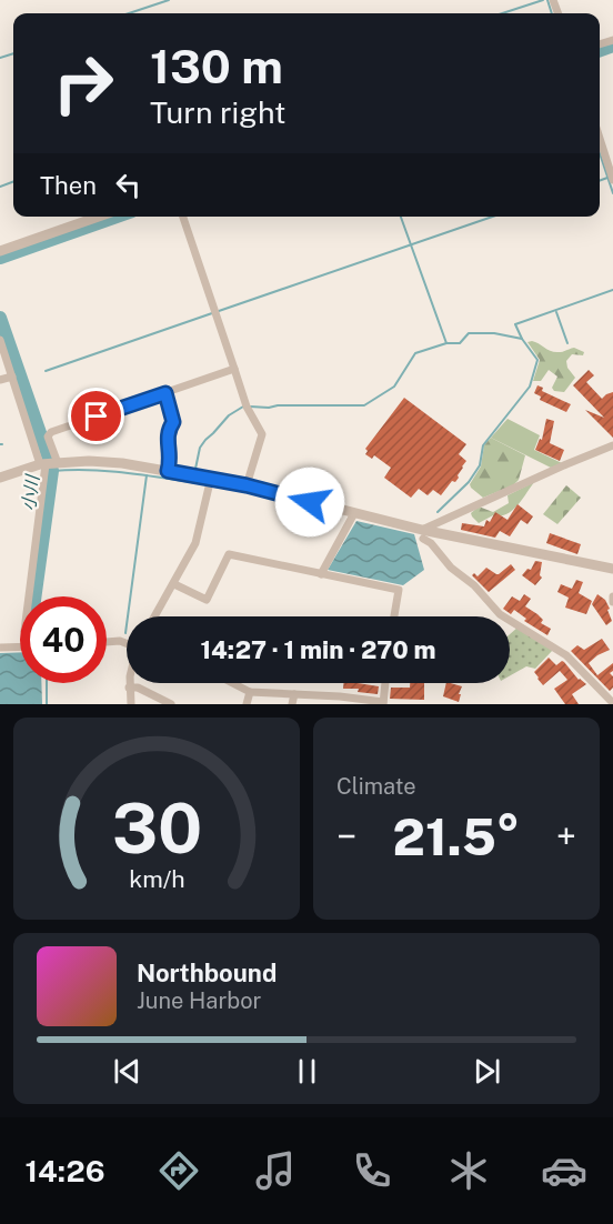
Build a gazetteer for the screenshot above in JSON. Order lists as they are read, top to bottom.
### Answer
{
  "water": ["小川"],
  "page": {
    "turn": ["130 m", "Turn right"],
    "then": "Then",
    "limit": "40",
    "trip": "14:27 · 1 min · 270 m",
    "tile": "Climate",
    "heat": ["−", "21.5°", "+"],
    "song": ["Northbound", "June Harbor"],
    "tabs": "14:26",
    "gauge": ["30", "km/h"]
  }
}
